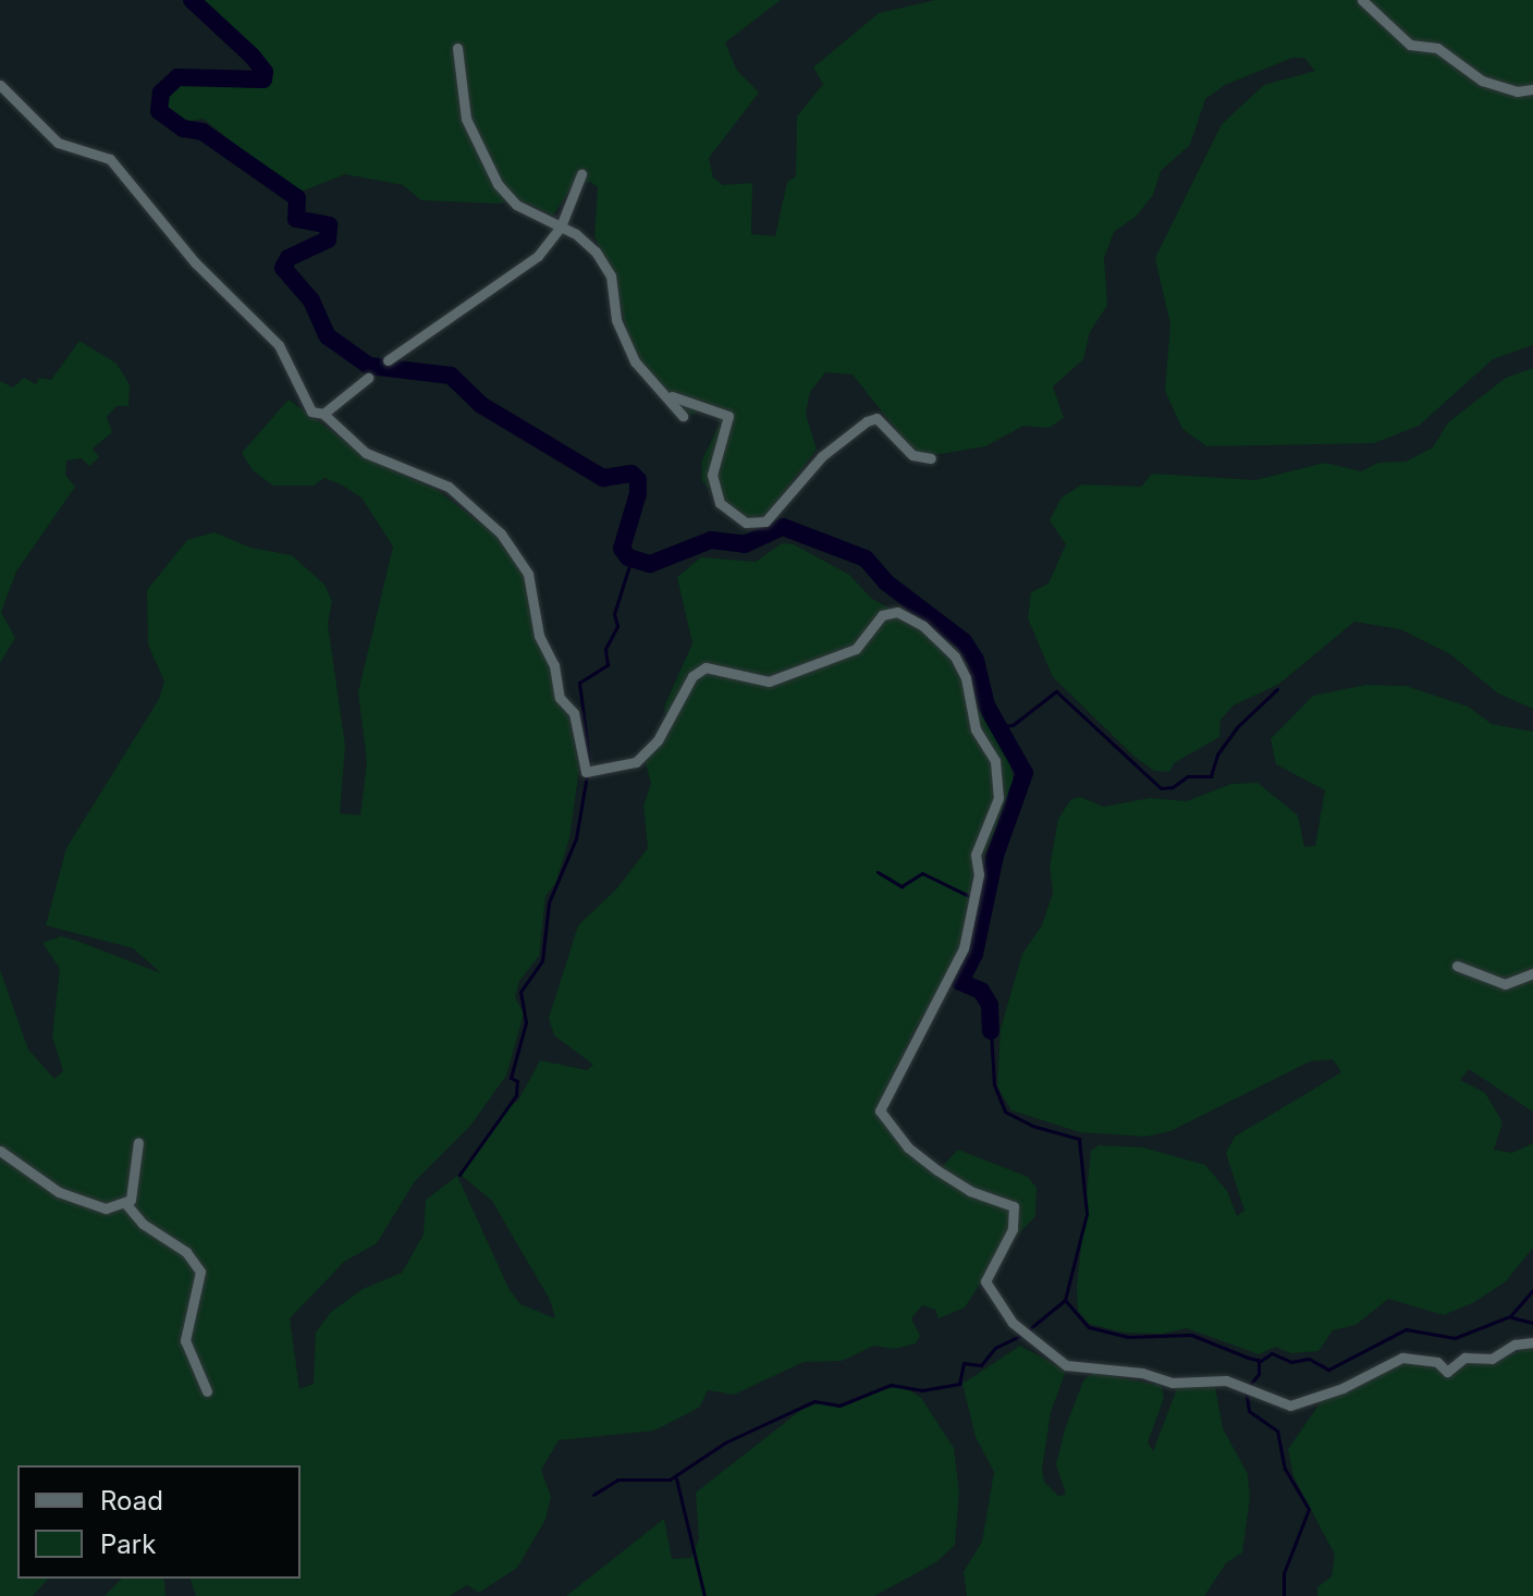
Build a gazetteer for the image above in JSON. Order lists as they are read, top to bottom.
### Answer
{
  "legend": ["Road", "Park"]
}
